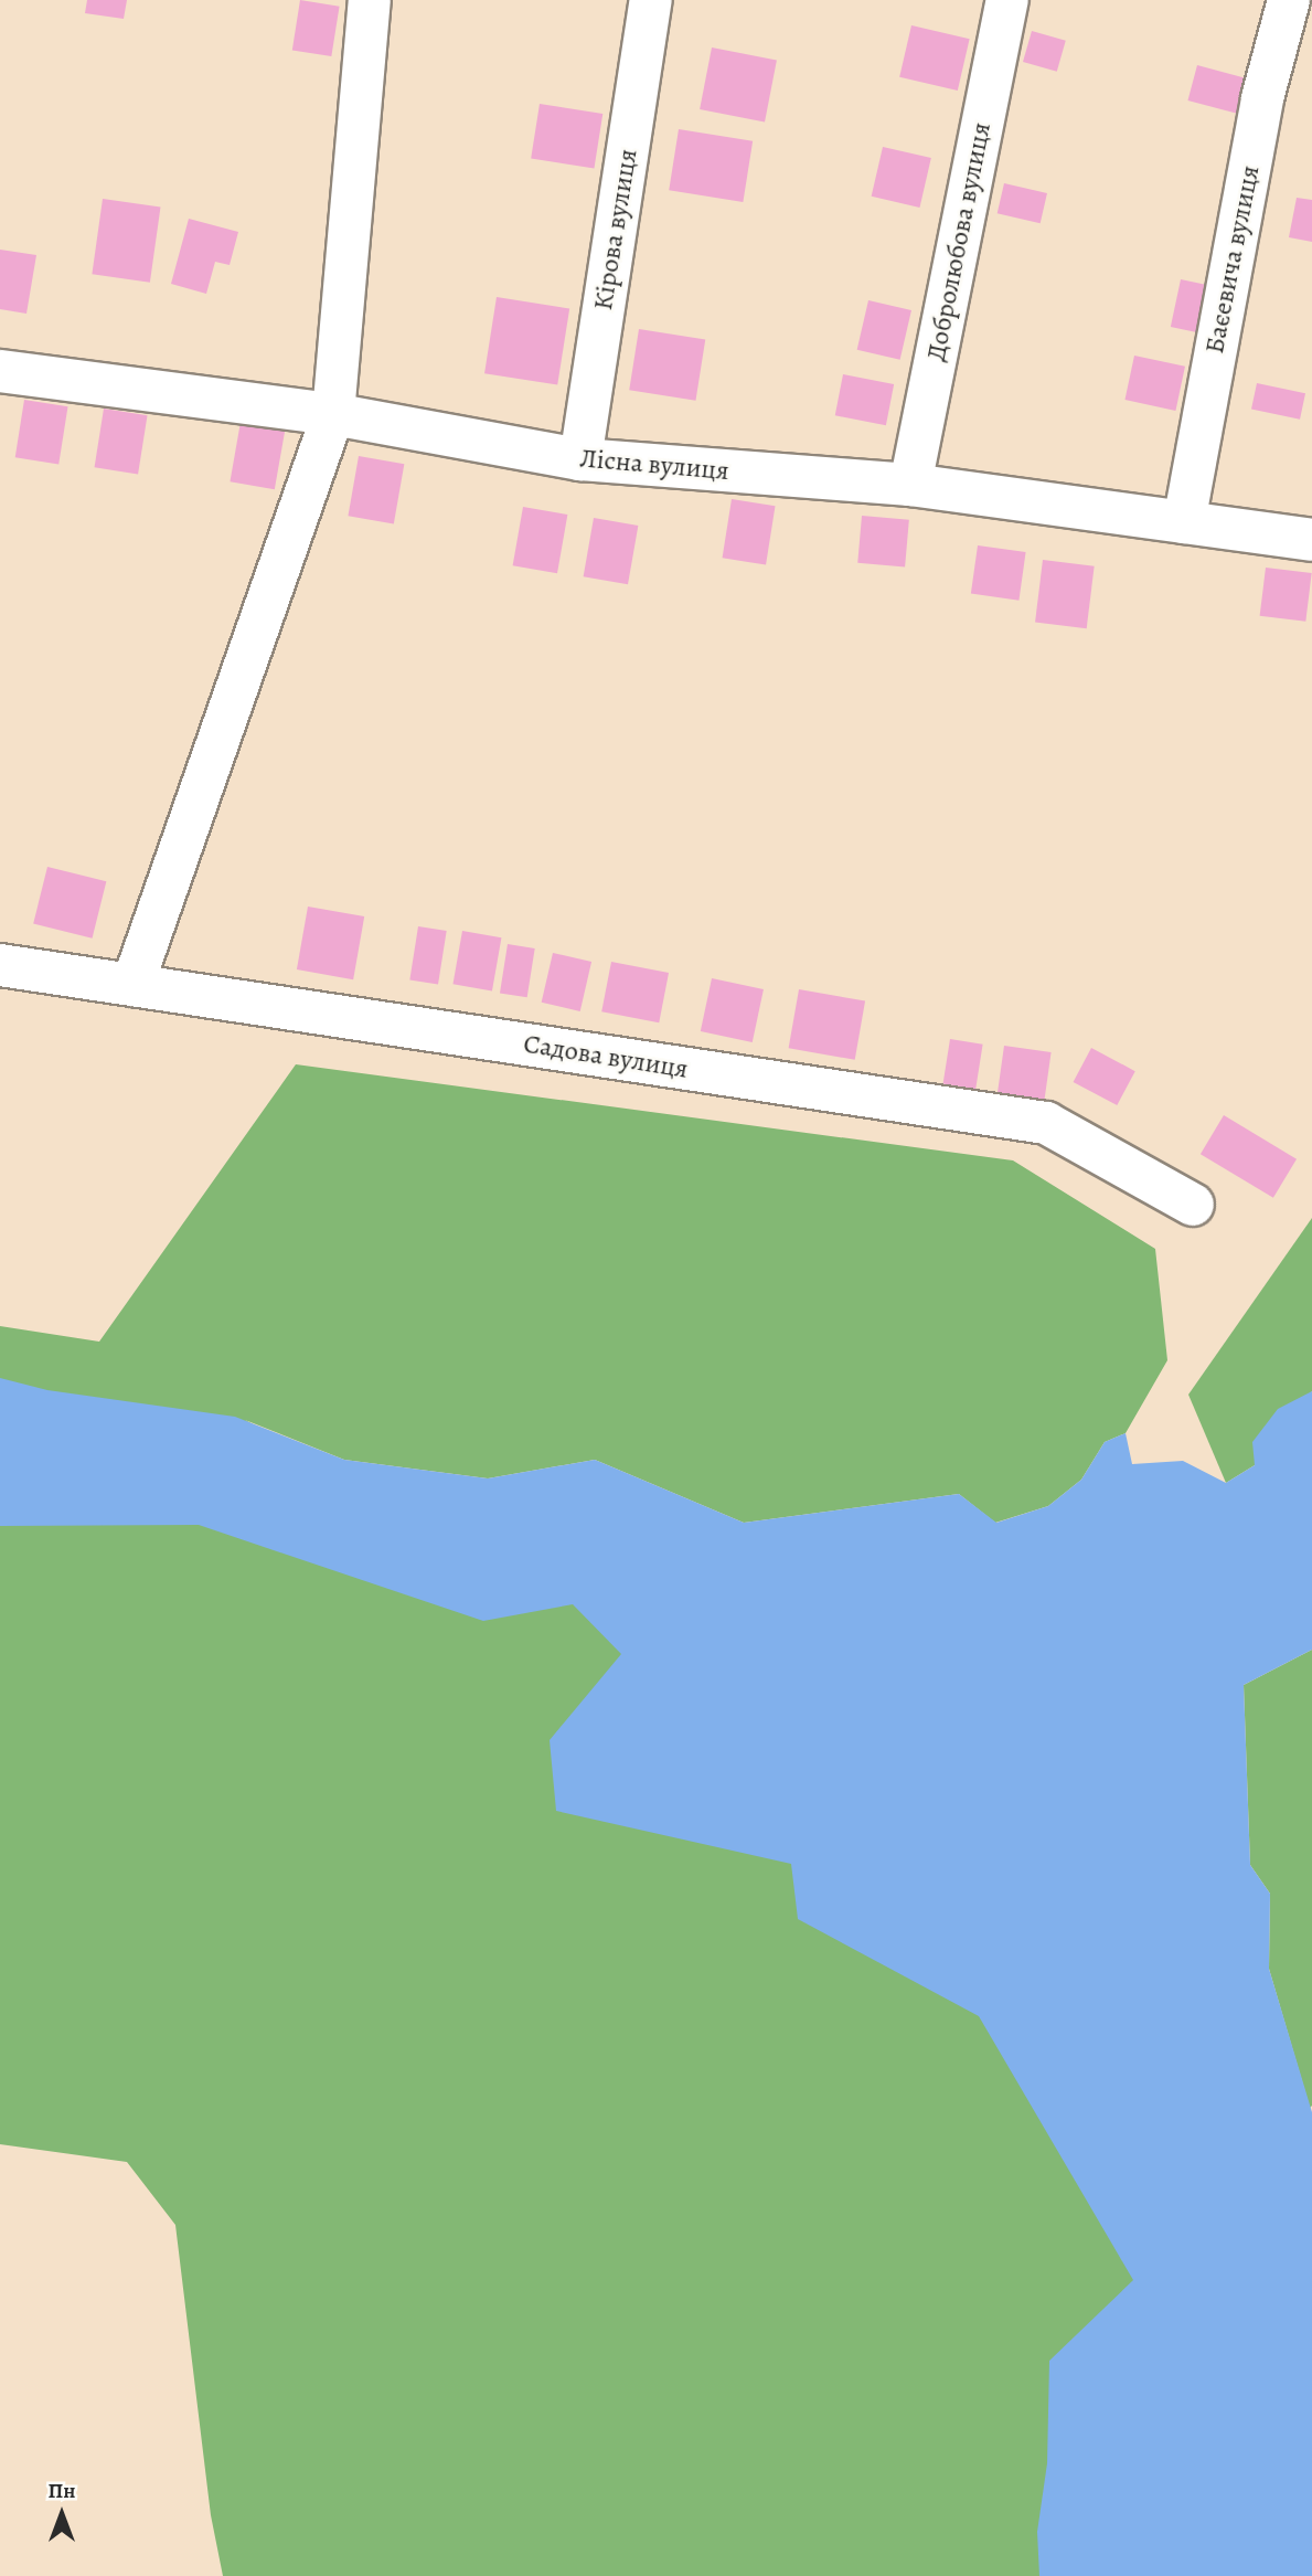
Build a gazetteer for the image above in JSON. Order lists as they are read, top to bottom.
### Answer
{
  "streets": {
    "street": [
      "Кірова вулиця",
      "Добролюбова вулиця",
      "Баєевича вулиця",
      "Лісна вулиця",
      "Садова вулиця"
    ]
  },
  "crossings": [
    ["Кірова вулиця", "Лісна вулиця"],
    ["Добролюбова вулиця", "Лісна вулиця"],
    ["Баєевича вулиця", "Лісна вулиця"]
  ],
  "north": "top"
}
